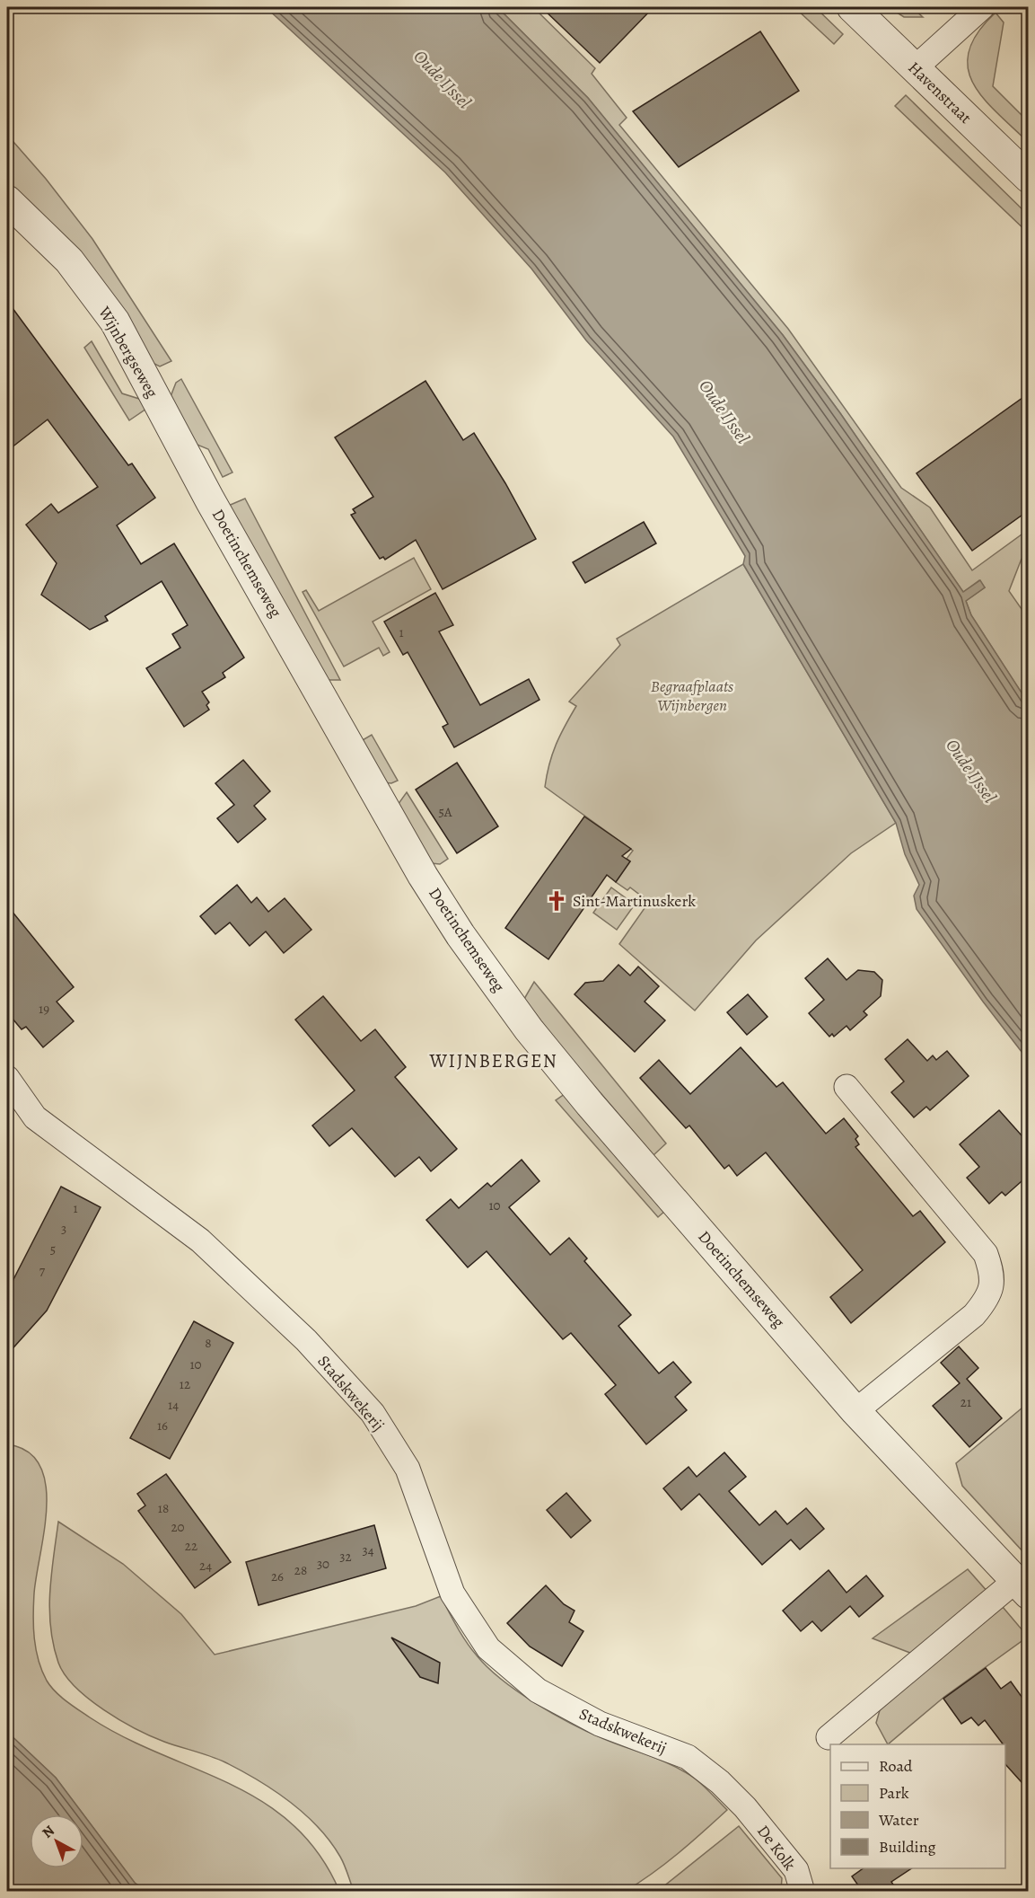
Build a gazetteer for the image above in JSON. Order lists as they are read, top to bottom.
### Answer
{
  "streets": {
    "street": [
      "Havenstraat",
      "Wijnbergseweg",
      "Doetinchemseweg",
      "Stadskwekerij",
      "De Kolk"
    ]
  },
  "crossings": [
    ["Wijnbergseweg", "Doetinchemseweg"],
    ["Stadskwekerij", "De Kolk"]
  ],
  "districts": ["WIJNBERGEN"],
  "water": ["Oude IJssel"],
  "parks": ["Begraafplaats Wijnbergen"],
  "places": {
    "church": ["Sint-Martinuskerk"]
  },
  "house_numbers": [
    "1",
    "5A",
    "19",
    "10",
    "1",
    "3",
    "5",
    "7",
    "8",
    "10",
    "12",
    "21",
    "14",
    "16",
    "18",
    "20",
    "22",
    "34",
    "32",
    "30",
    "24",
    "28",
    "26"
  ],
  "legend": [
    "Road",
    "Park",
    "Water",
    "Building"
  ],
  "north": "top left"
}
